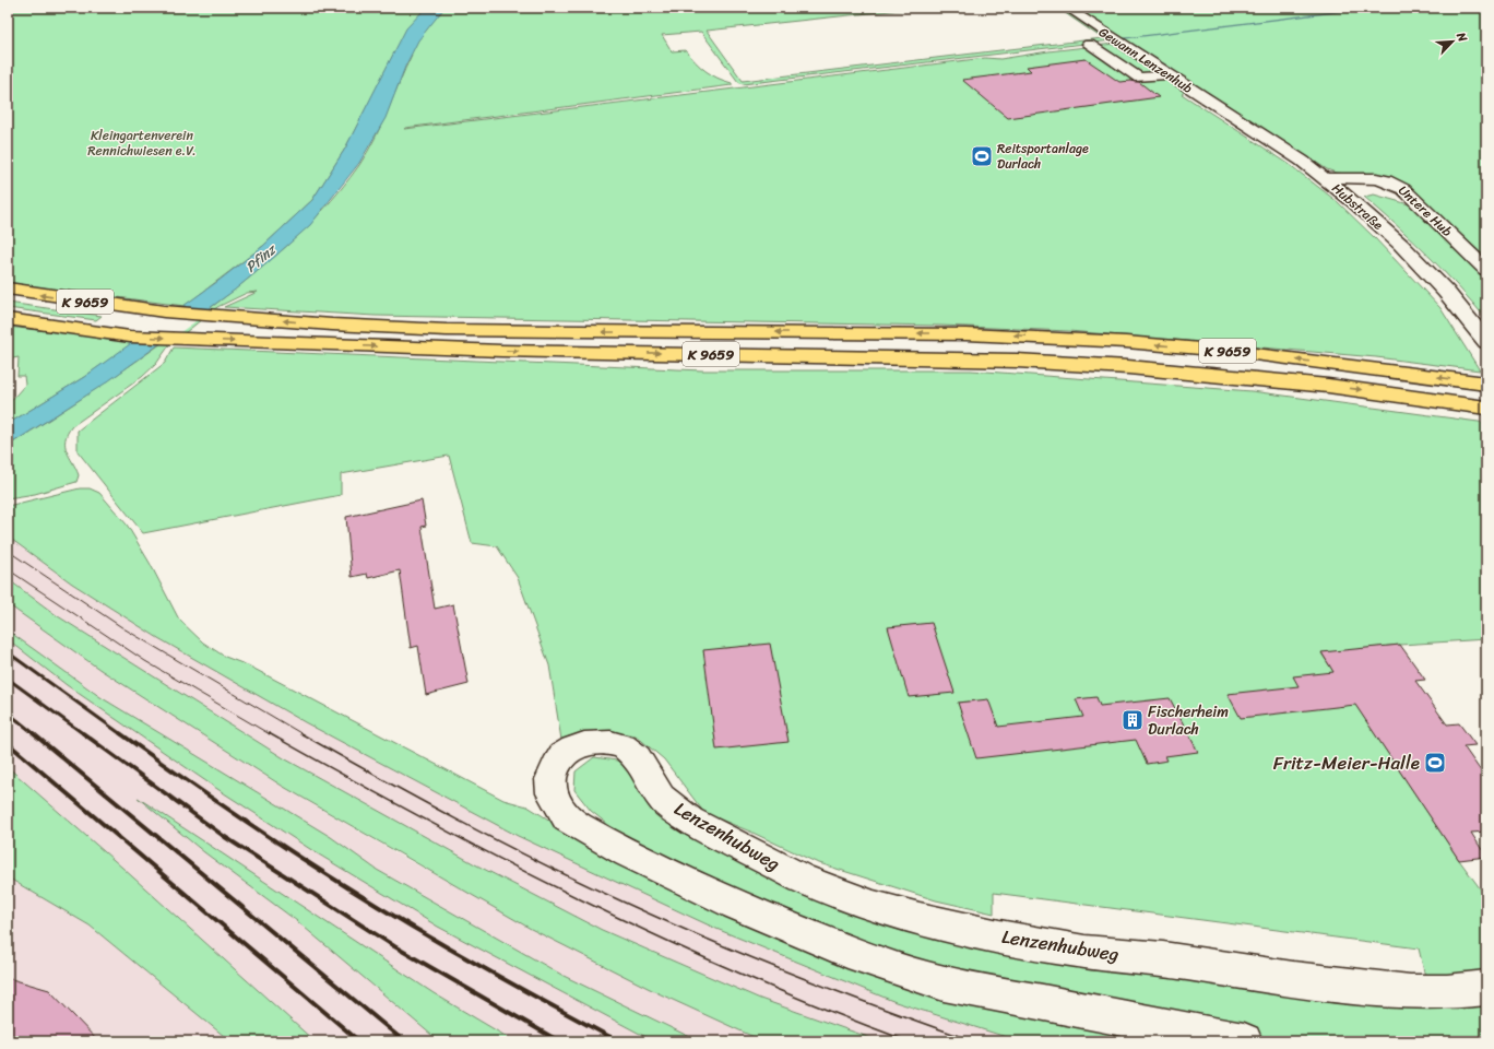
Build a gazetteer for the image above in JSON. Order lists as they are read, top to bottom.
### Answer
{
  "streets": {
    "main road": ["K 9659"],
    "street": [
      "Gewann Lenzenhub",
      "Hubstraße",
      "Untere Hub",
      "Lenzenhubweg"
    ]
  },
  "crossings": [
    ["Gewann Lenzenhub", "Hubstraße"],
    ["Hubstraße", "Untere Hub"]
  ],
  "water": ["Pfinz"],
  "parks": ["Kleingartenverein Rennichwiesen e.V."],
  "places": {
    "sports": ["Reitsportanlage Durlach", "Fritz-Meier-Halle"],
    "building": ["Fischerheim Durlach"]
  },
  "north": "top right"
}
